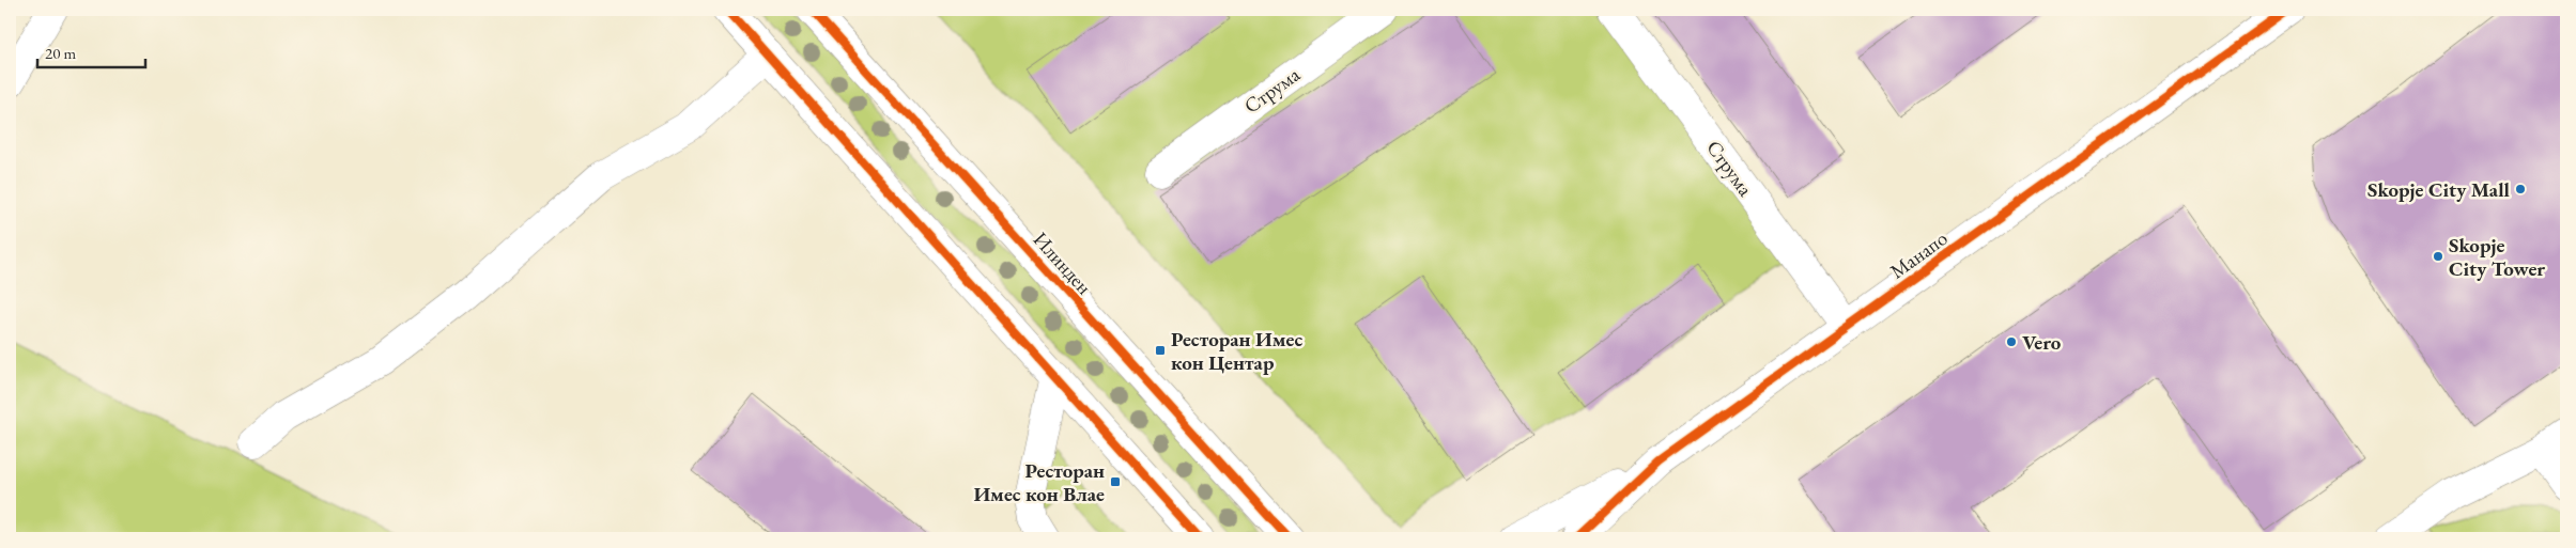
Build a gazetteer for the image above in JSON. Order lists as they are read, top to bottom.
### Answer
{
  "streets": {
    "street": ["Струма", "Манапо", "Илинден"]
  },
  "crossings": [
    ["Струма", "Манапо"]
  ],
  "places": {
    "other": ["Skopje City Mall", "Skopje City Tower", "Vero"],
    "transit": ["Ресторан Имес кон Центар", "Ресторан Имес кон Влае"]
  },
  "scale_bar": "20 m"
}
